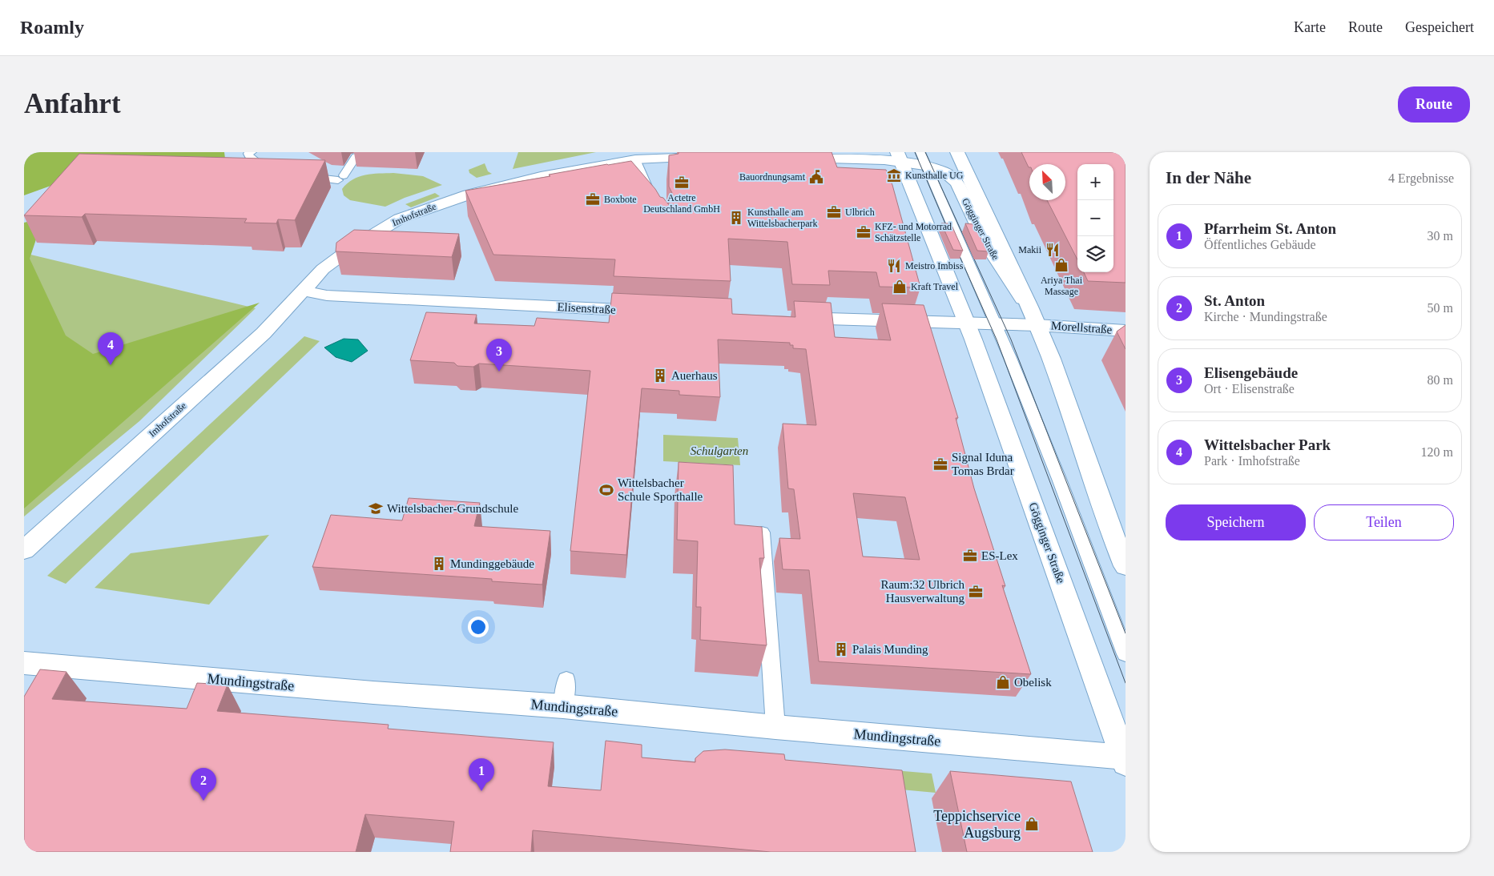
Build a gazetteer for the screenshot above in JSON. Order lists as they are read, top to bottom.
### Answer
{
  "streets": {
    "street": [
      "Imhofstraße",
      "Gögginger Straße",
      "Elisenstraße",
      "Morellstraße",
      "Mundingstraße"
    ]
  },
  "crossings": [
    ["Imhofstraße", "Elisenstraße"],
    ["Gögginger Straße", "Morellstraße"],
    ["Gögginger Straße", "Mundingstraße"]
  ],
  "parks": ["Schulgarten"],
  "places": {
    "museum": ["Kunsthalle UG"],
    "public building": ["Bauordnungsamt"],
    "office": [
      "Actetre Deutschland GmbH",
      "Boxbote",
      "Ulbrich",
      "KFZ- und Motorrad Schätzstelle",
      "Signal Iduna Tomas Brdar",
      "ES-Lex",
      "Raum:32 Ulbrich Hausverwaltung"
    ],
    "building": [
      "Kunsthalle am Wittelsbacherpark",
      "Auerhaus",
      "Mundinggebäude",
      "Palais Munding"
    ],
    "restaurant": ["Makii", "Meistro Imbiss"],
    "shop": [
      "Ariya Thai Massage",
      "Kraft Travel",
      "Obelisk",
      "Teppichservice Augsburg"
    ],
    "sports": ["Wittelsbacher Schule Sporthalle"],
    "school or university": ["Wittelsbacher-Grundschule"]
  },
  "north": "top left",
  "page": {
    "header": "Roamly",
    "nav": ["Karte", "Route", "Gespeichert"],
    "buttons": [
      "Route",
      ["Speichern", "Teilen"]
    ],
    "title": "Anfahrt",
    "heading": ["In der Nähe", "4 Ergebnisse"],
    "map_buttons": ["+", "−"],
    "list": [
      {
        "mark": "1",
        "name": "Pfarrheim St. Anton",
        "note": "Öffentliches Gebäude",
        "value": "30 m"
      },
      {
        "mark": "2",
        "name": "St. Anton",
        "note": "Kirche · Mundingstraße",
        "value": "50 m"
      },
      {
        "mark": "3",
        "name": "Elisengebäude",
        "note": "Ort · Elisenstraße",
        "value": "80 m"
      },
      {
        "mark": "4",
        "name": "Wittelsbacher Park",
        "note": "Park · Imhofstraße",
        "value": "120 m"
      }
    ],
    "pins": [
      "4",
      "3",
      "1",
      "2"
    ]
  }
}
